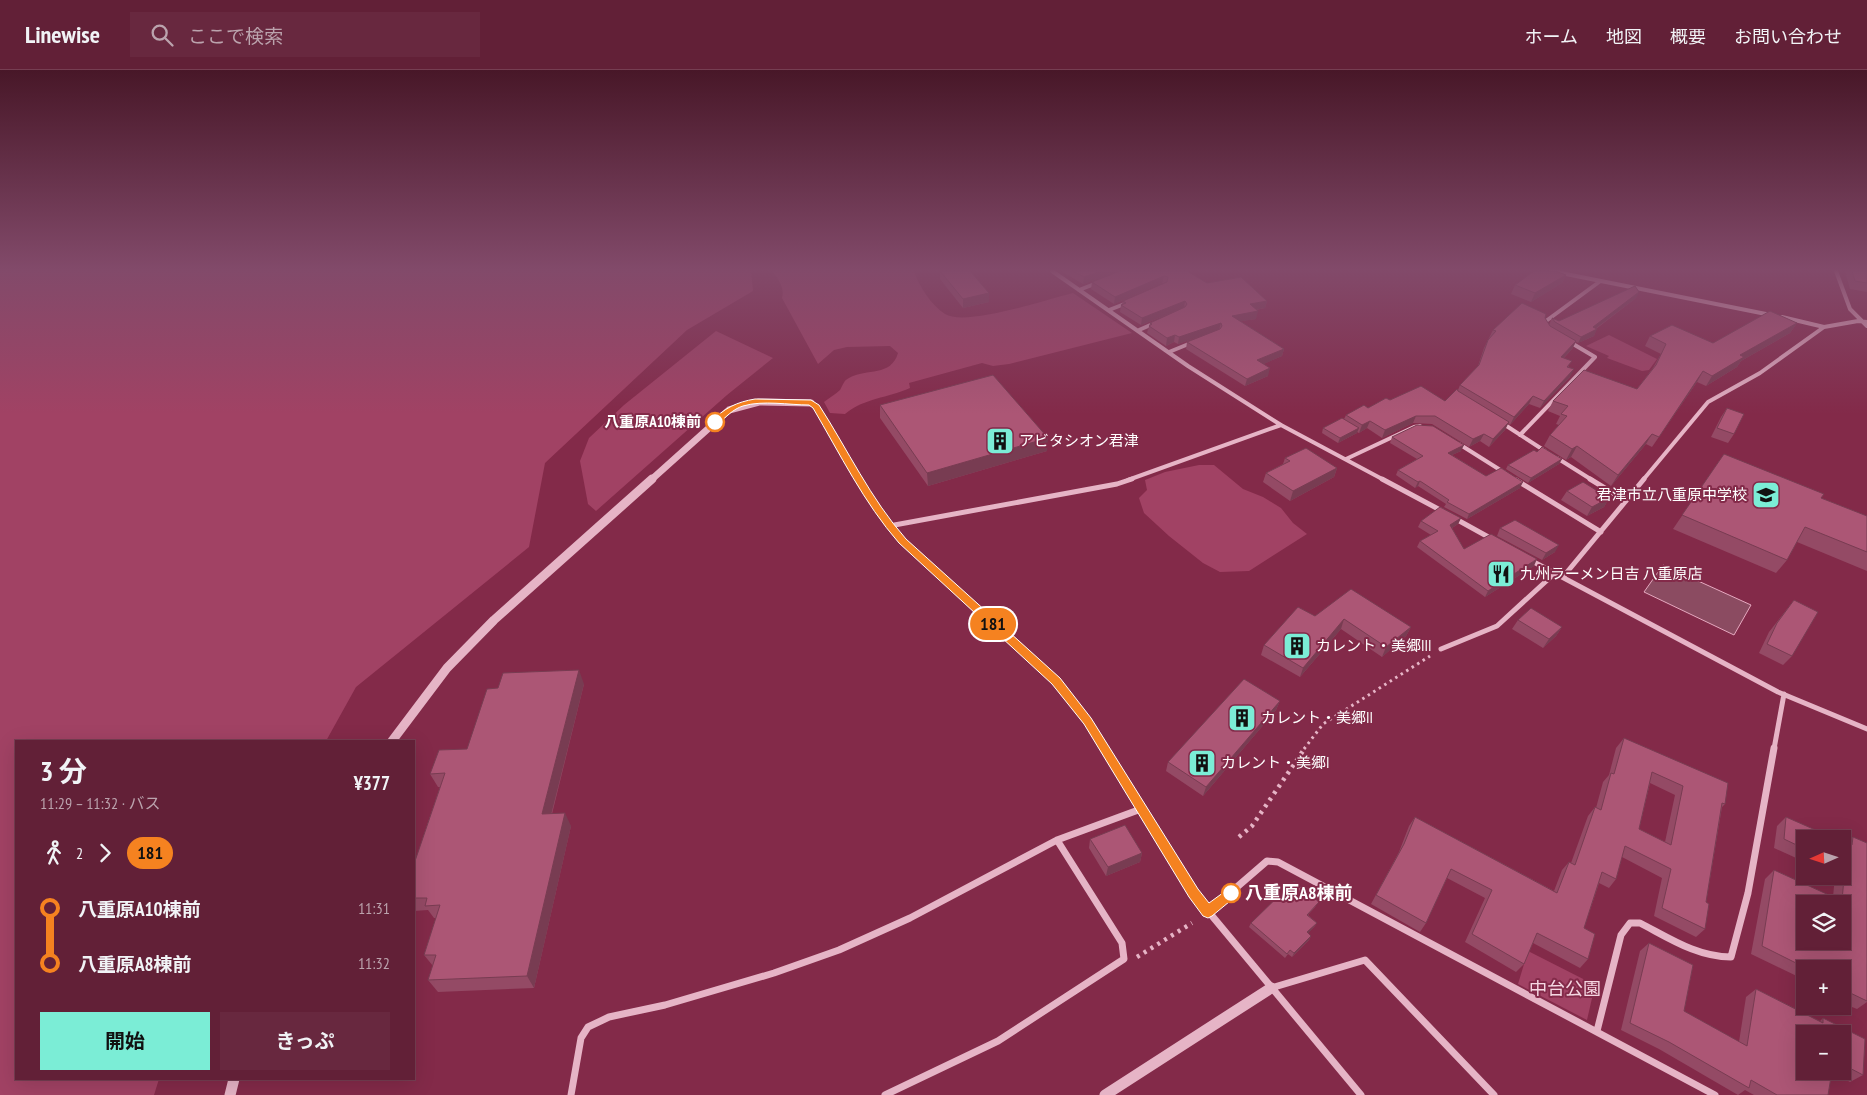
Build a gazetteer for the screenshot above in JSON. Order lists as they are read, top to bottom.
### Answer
{
  "parks": ["中台公園"],
  "places": {
    "other": ["八重原A10棟前", "八重原A8棟前"],
    "building": [
      "アビタシオン君津",
      "カレント・美郷III",
      "カレント・美郷II",
      "カレント・美郷I"
    ],
    "school or university": ["君津市立八重原中学校"],
    "restaurant": ["九州ラーメン日吉 八重原店"]
  },
  "lines": ["bus line 181"],
  "north": "left",
  "page": {
    "header": "Linewise",
    "search": "ここで検索",
    "nav": [
      "ホーム",
      "地図",
      "概要",
      "お問い合わせ"
    ],
    "on_map": "181",
    "heading": ["3 分", "11:29 – 11:32 · バス", "¥377"],
    "legs": ["2", "181"],
    "map_buttons": ["+", "−"],
    "list": [
      {
        "name": "八重原A10棟前",
        "value": "11:31"
      },
      {
        "name": "八重原A8棟前",
        "value": "11:32"
      }
    ],
    "buttons": ["開始", "きっぷ"]
  }
}
